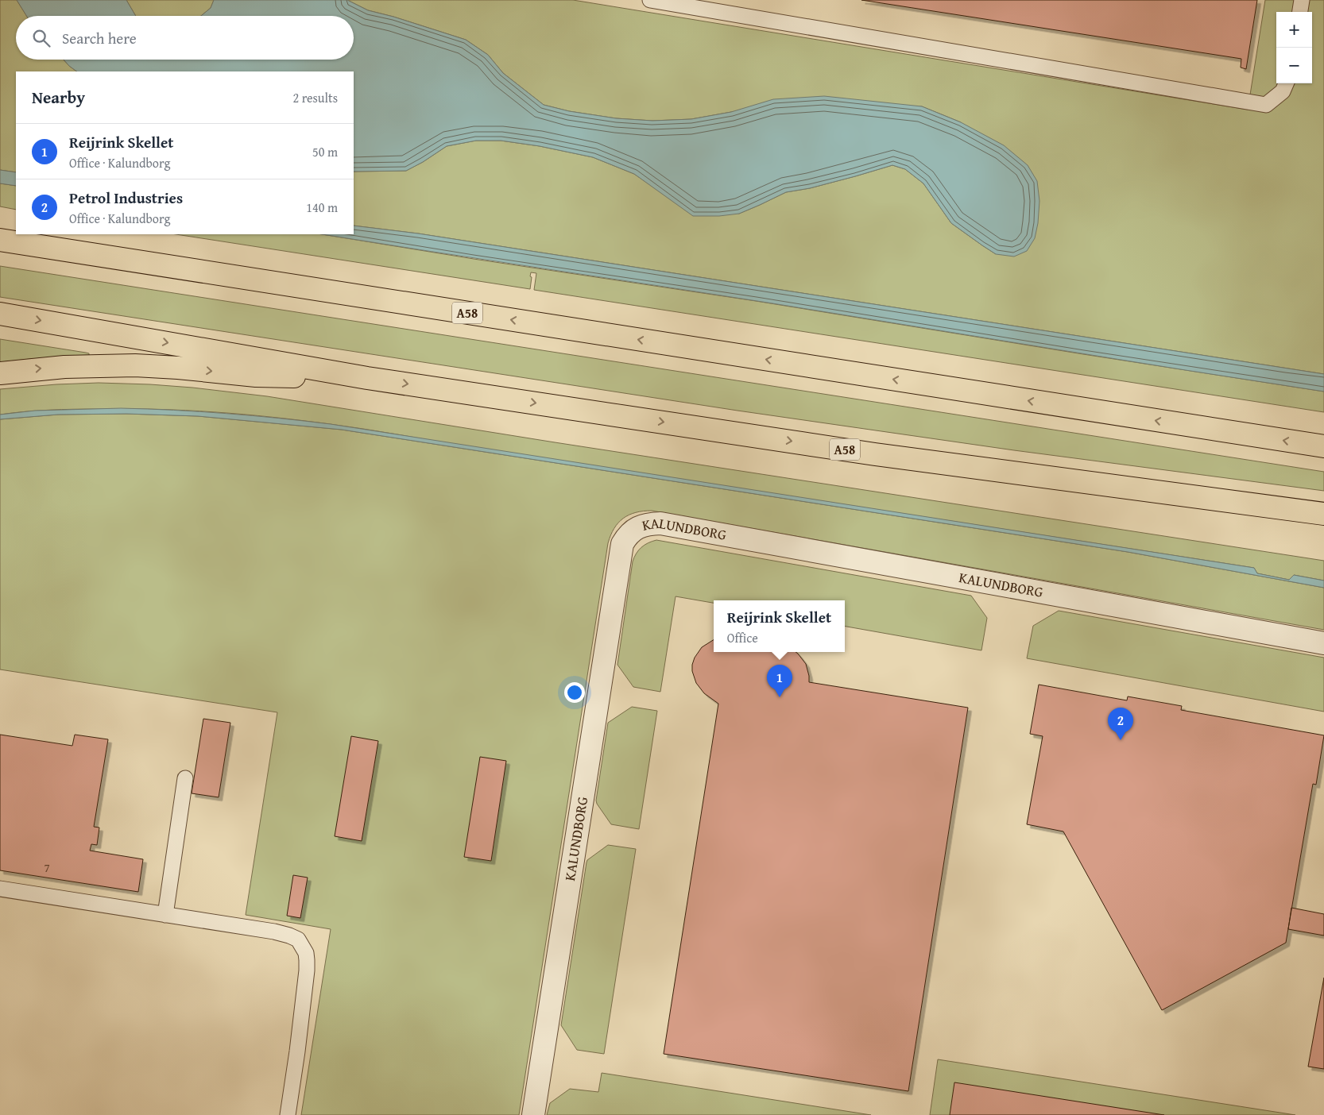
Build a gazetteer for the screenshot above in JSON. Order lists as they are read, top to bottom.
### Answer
{
  "streets": {
    "highway": ["A58"],
    "street": ["KALUNDBORG"]
  },
  "house_numbers": ["7"],
  "page": {
    "map_buttons": ["+", "−"],
    "search": "Search here",
    "heading": ["Nearby", "2 results"],
    "list": [
      {
        "mark": "1",
        "name": "Reijrink Skellet",
        "note": "Office · Kalundborg",
        "value": "50 m"
      },
      {
        "mark": "2",
        "name": "Petrol Industries",
        "note": "Office · Kalundborg",
        "value": "140 m"
      }
    ],
    "popup": ["Reijrink Skellet", "Office"],
    "pins": ["1", "2"]
  }
}
